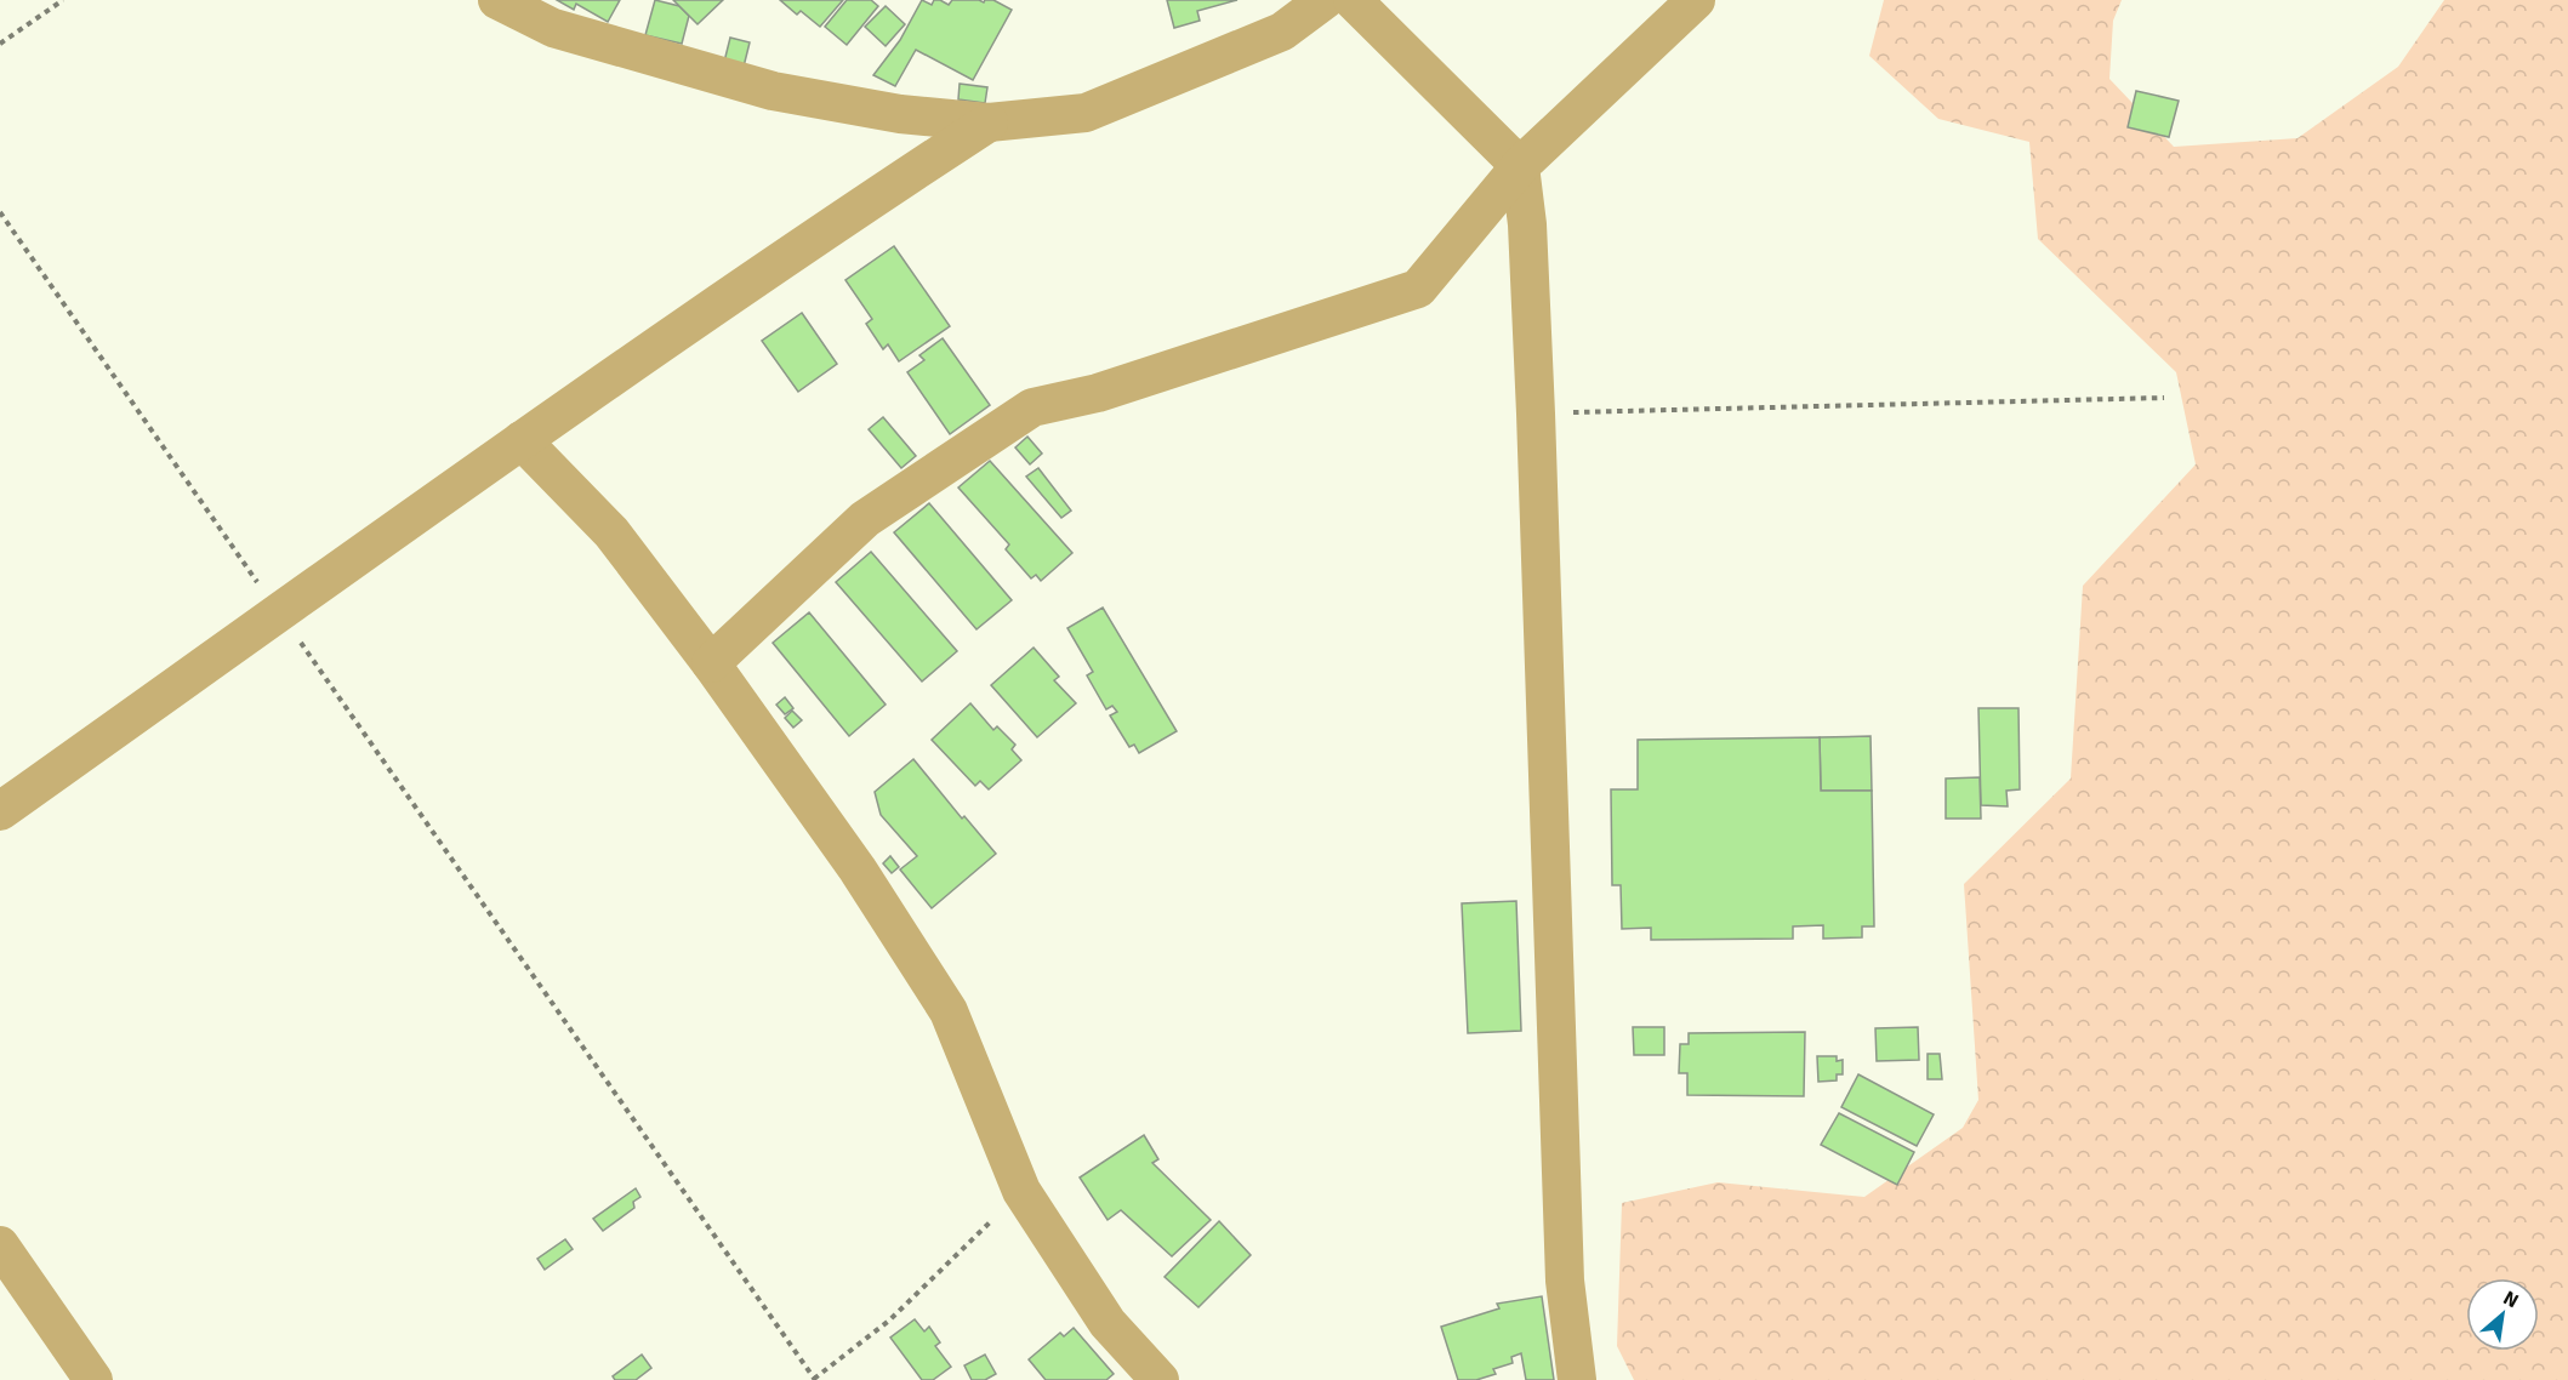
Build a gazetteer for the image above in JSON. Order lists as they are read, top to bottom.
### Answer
{
  "north": "top right"
}
